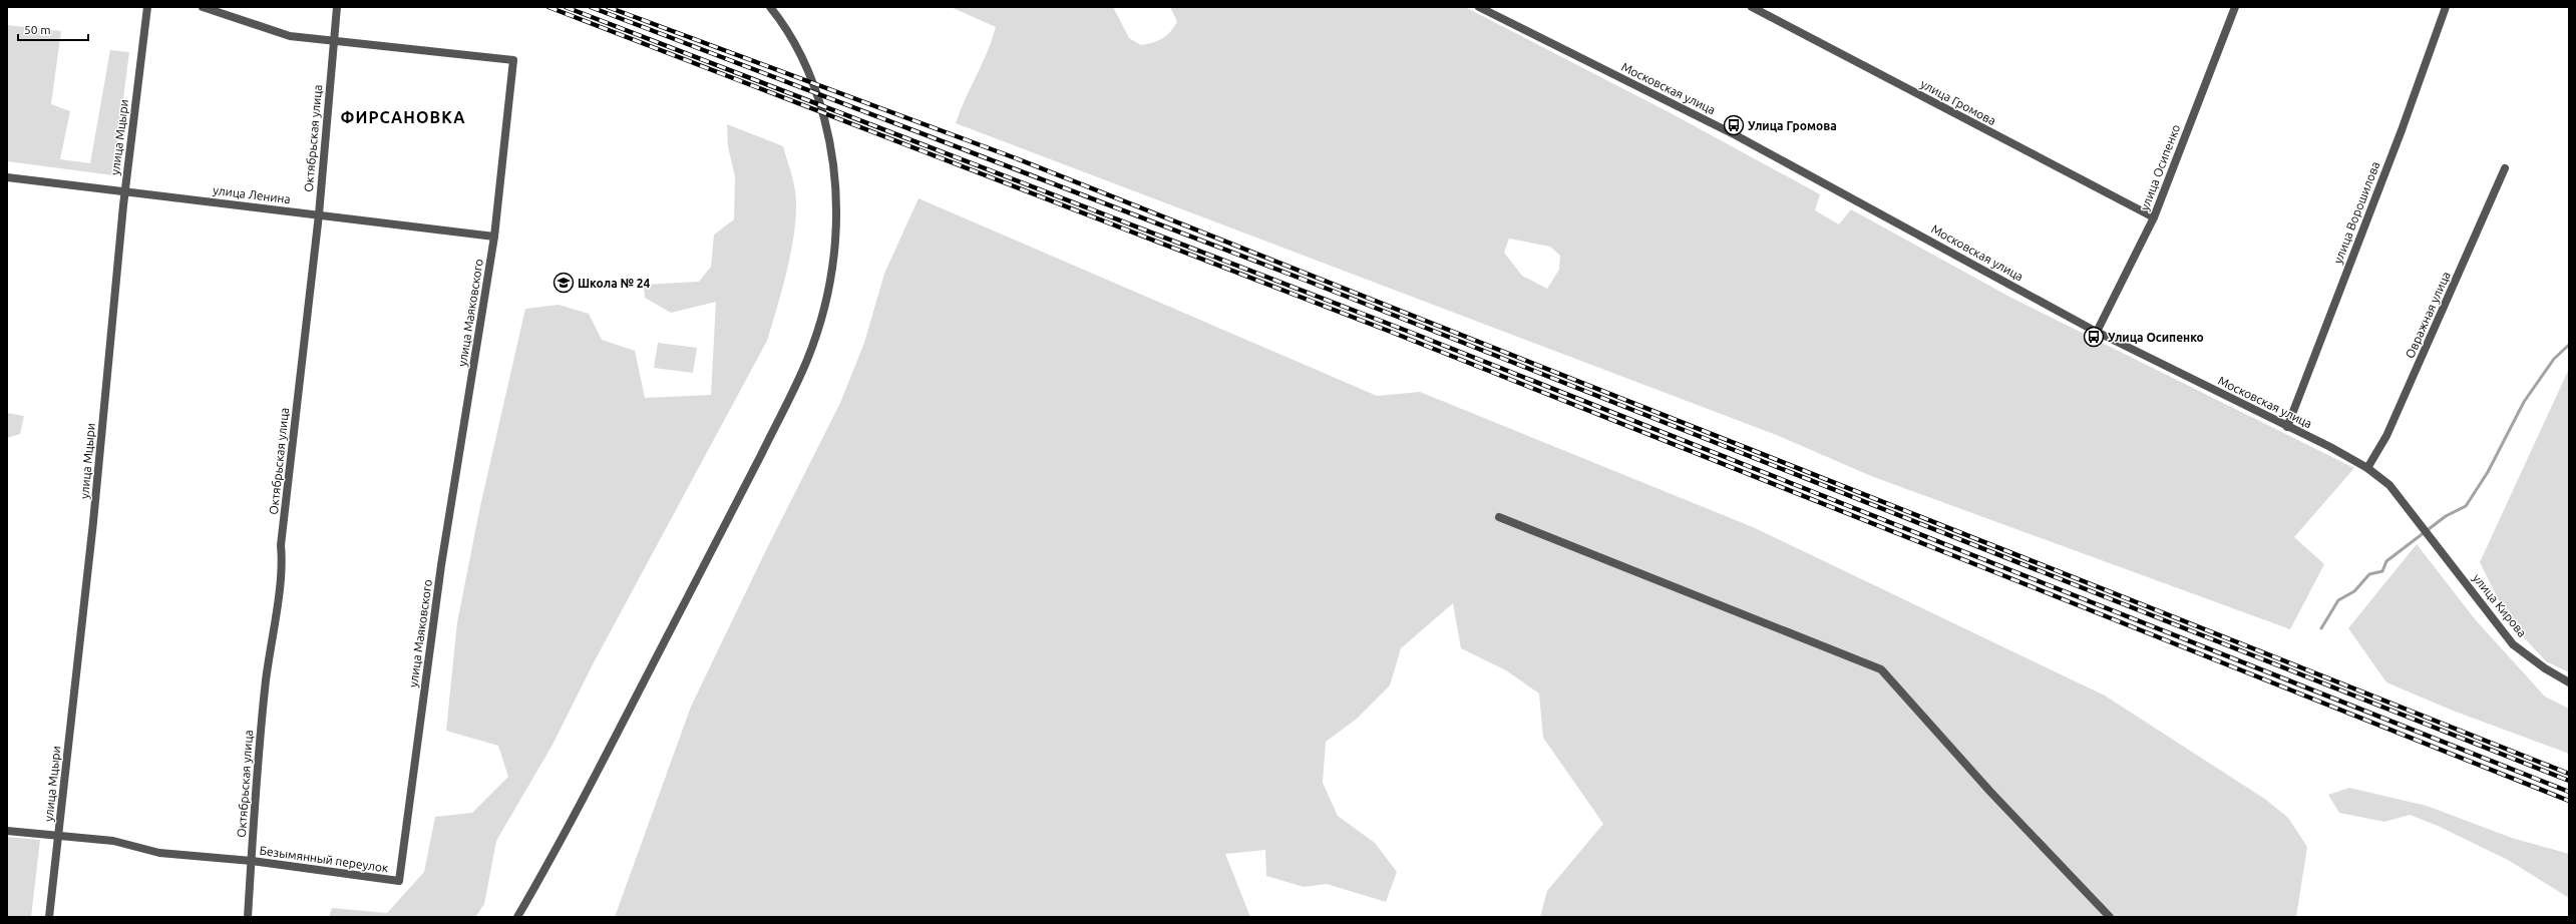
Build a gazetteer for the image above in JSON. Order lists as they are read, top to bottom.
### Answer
{
  "streets": {
    "street": [
      "Московская улица",
      "улица Громова",
      "улица Мцыри",
      "Октябрьская улица",
      "улица Осипенко",
      "улица Ленина",
      "улица Ворошилова",
      "улица Маяковского",
      "Овражная улица",
      "улица Кирова",
      "Безымянный переулок"
    ]
  },
  "crossings": [
    ["Московская улица", "улица Осипенко"],
    ["Московская улица", "улица Ворошилова"],
    ["Московская улица", "Овражная улица"],
    ["Московская улица", "улица Кирова"],
    ["улица Громова", "улица Осипенко"],
    ["улица Мцыри", "улица Ленина"],
    ["улица Мцыри", "Безымянный переулок"],
    ["Октябрьская улица", "улица Ленина"],
    ["Октябрьская улица", "улица Маяковского"],
    ["Октябрьская улица", "Безымянный переулок"],
    ["улица Ленина", "улица Маяковского"],
    ["улица Маяковского", "Безымянный переулок"]
  ],
  "districts": ["ФИРСАНОВКА"],
  "places": {
    "bus stop": ["Улица Громова", "Улица Осипенко"],
    "school or university": ["Школа № 24"]
  },
  "scale_bar": "50 m"
}
